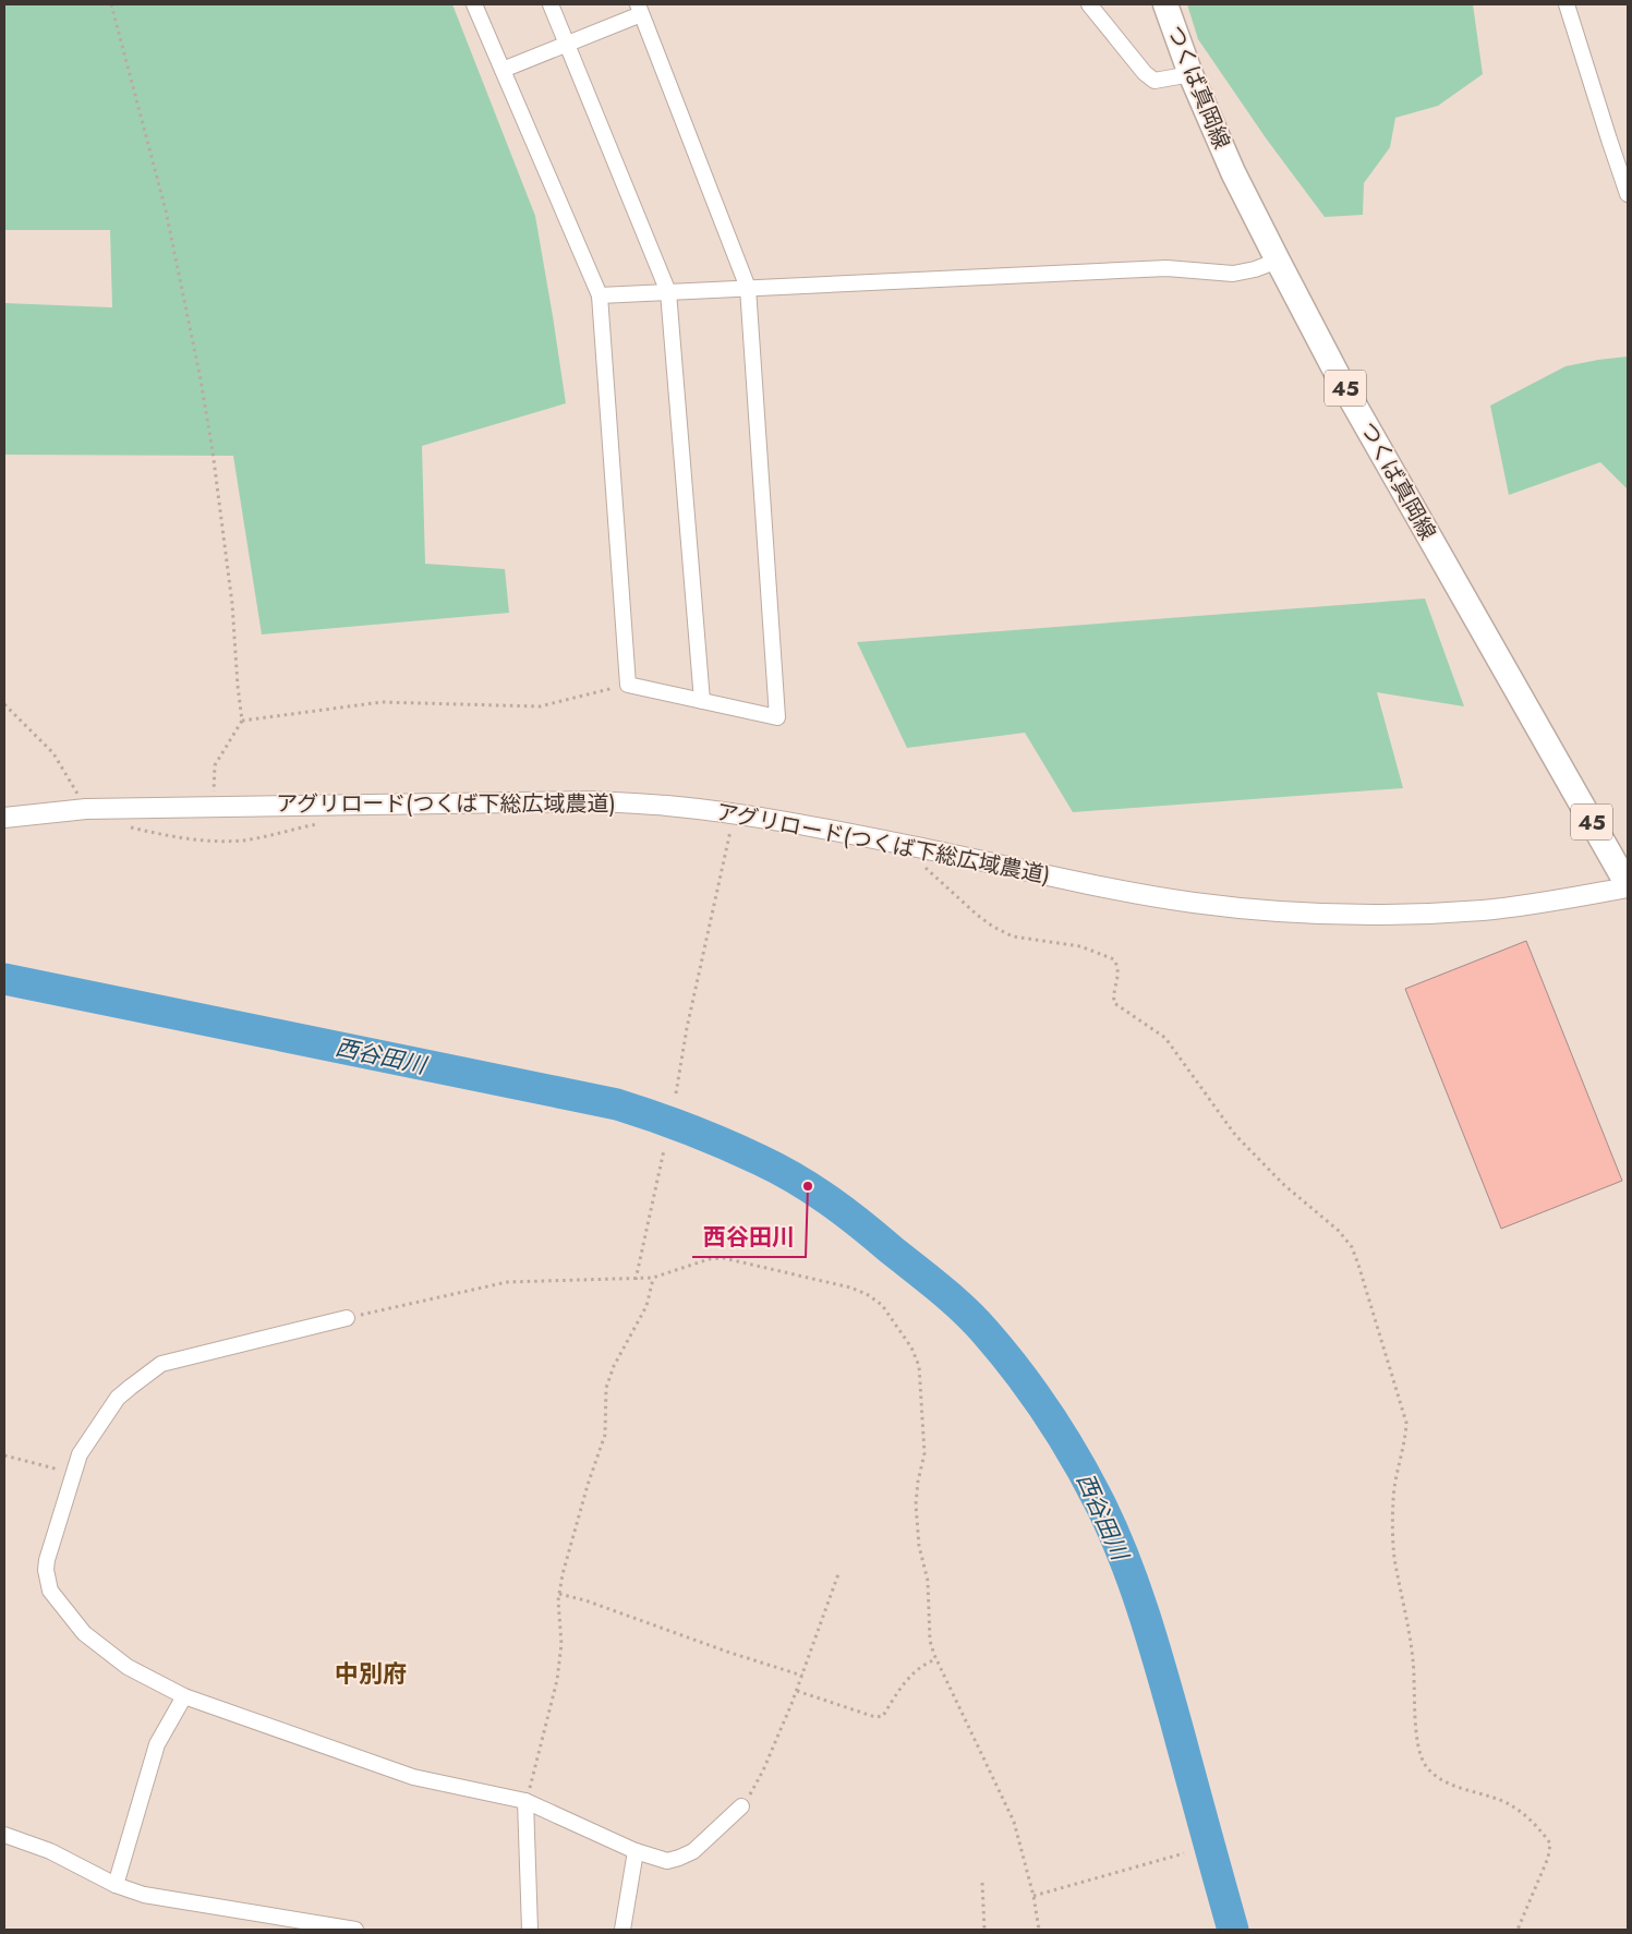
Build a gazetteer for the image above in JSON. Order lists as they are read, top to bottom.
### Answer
{
  "streets": {
    "main road": ["つくば真岡線", "45"],
    "street": ["アグリロード(つくば下総広域農道)"]
  },
  "crossings": [
    ["つくば真岡線", "アグリロード(つくば下総広域農道)"]
  ],
  "districts": ["中別府"],
  "water": ["西谷田川"],
  "places": ["西谷田川"]
}
